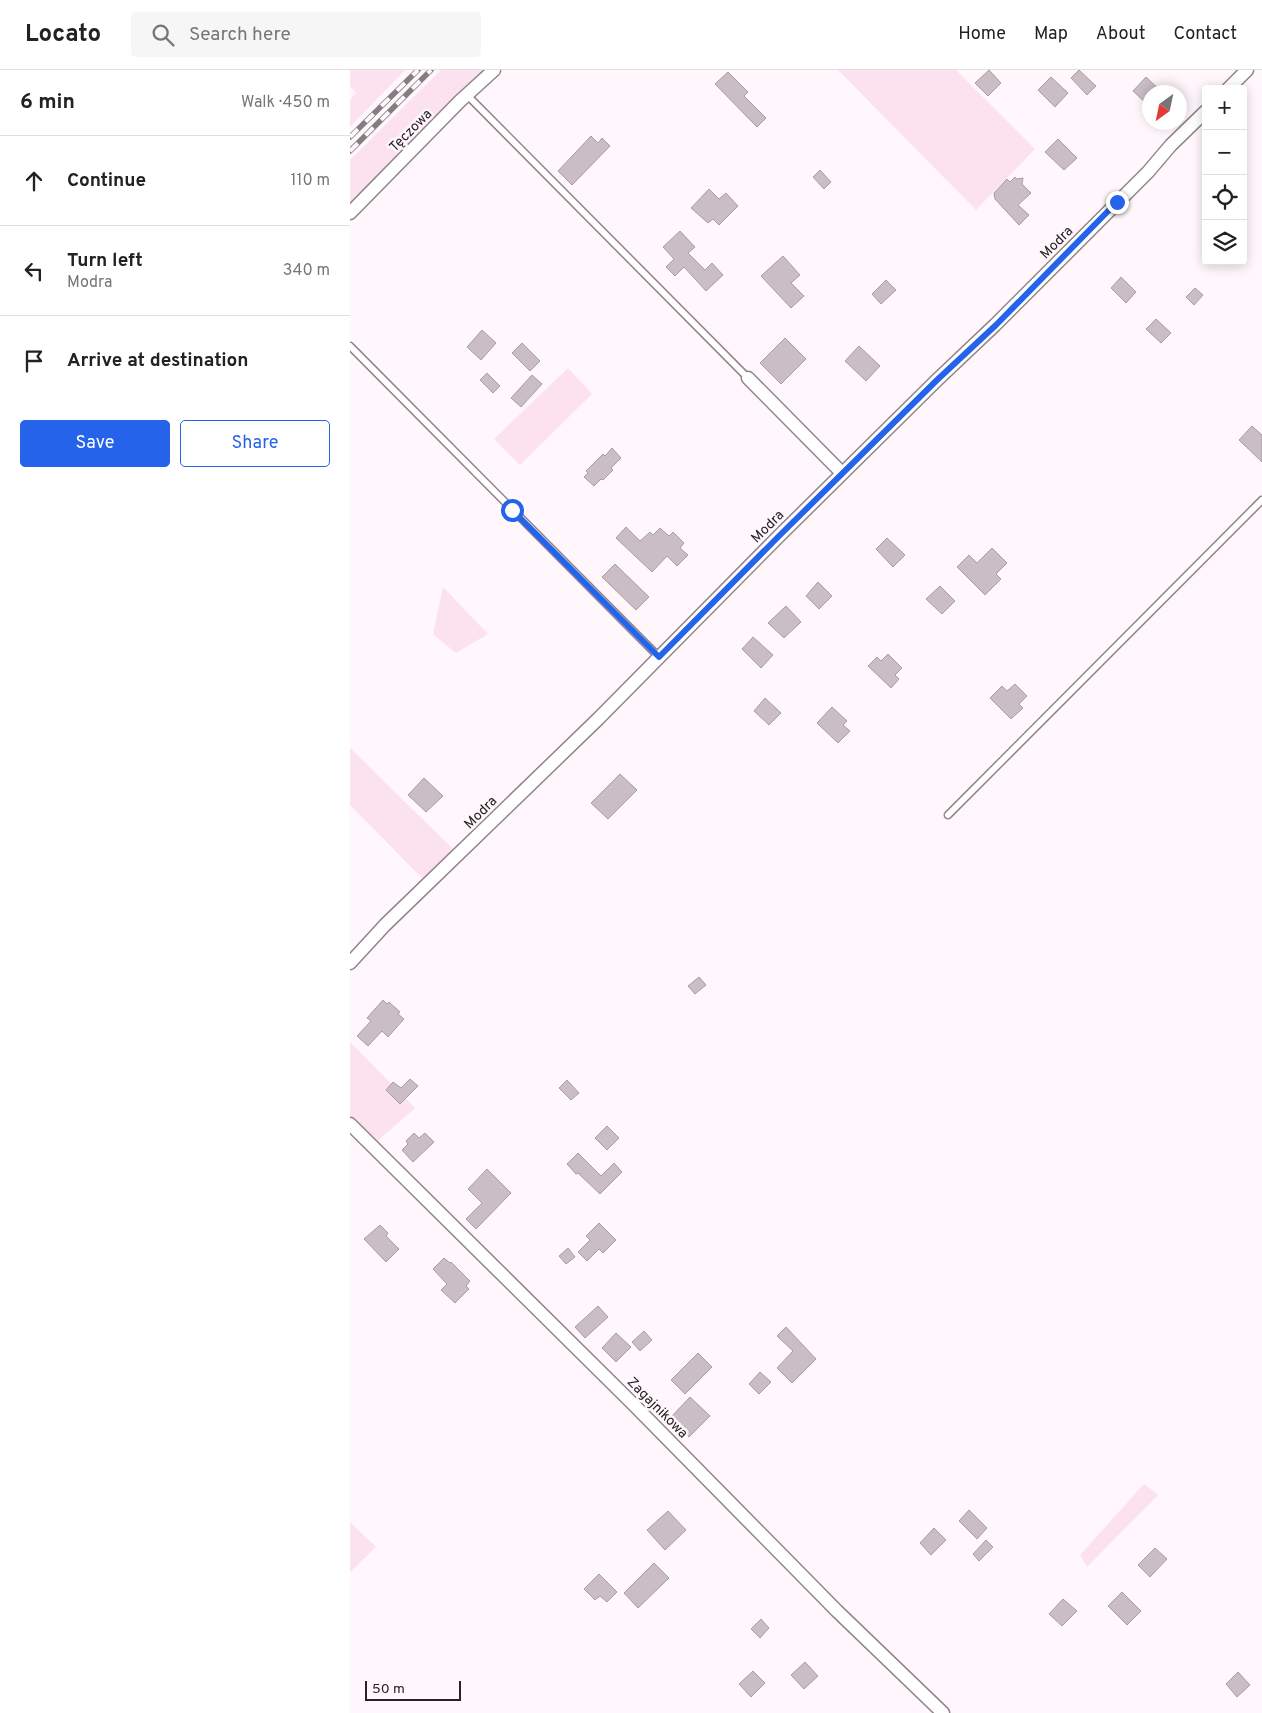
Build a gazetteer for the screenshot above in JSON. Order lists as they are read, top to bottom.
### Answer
{
  "streets": {
    "street": ["Tęczowa", "Modra", "Zagajnikowa"]
  },
  "scale_bar": "50 m",
  "north": "bottom left",
  "page": {
    "header": "Locato",
    "search": "Search here",
    "nav": [
      "Home",
      "Map",
      "About",
      "Contact"
    ],
    "heading": ["6 min", "Walk · 450 m"],
    "map_buttons": ["+", "−"],
    "list": [
      ["Continue", "110 m"],
      ["Turn left", "Modra", "340 m"],
      "Arrive at destination"
    ],
    "buttons": ["Save", "Share"],
    "scale": "50 m"
  }
}
